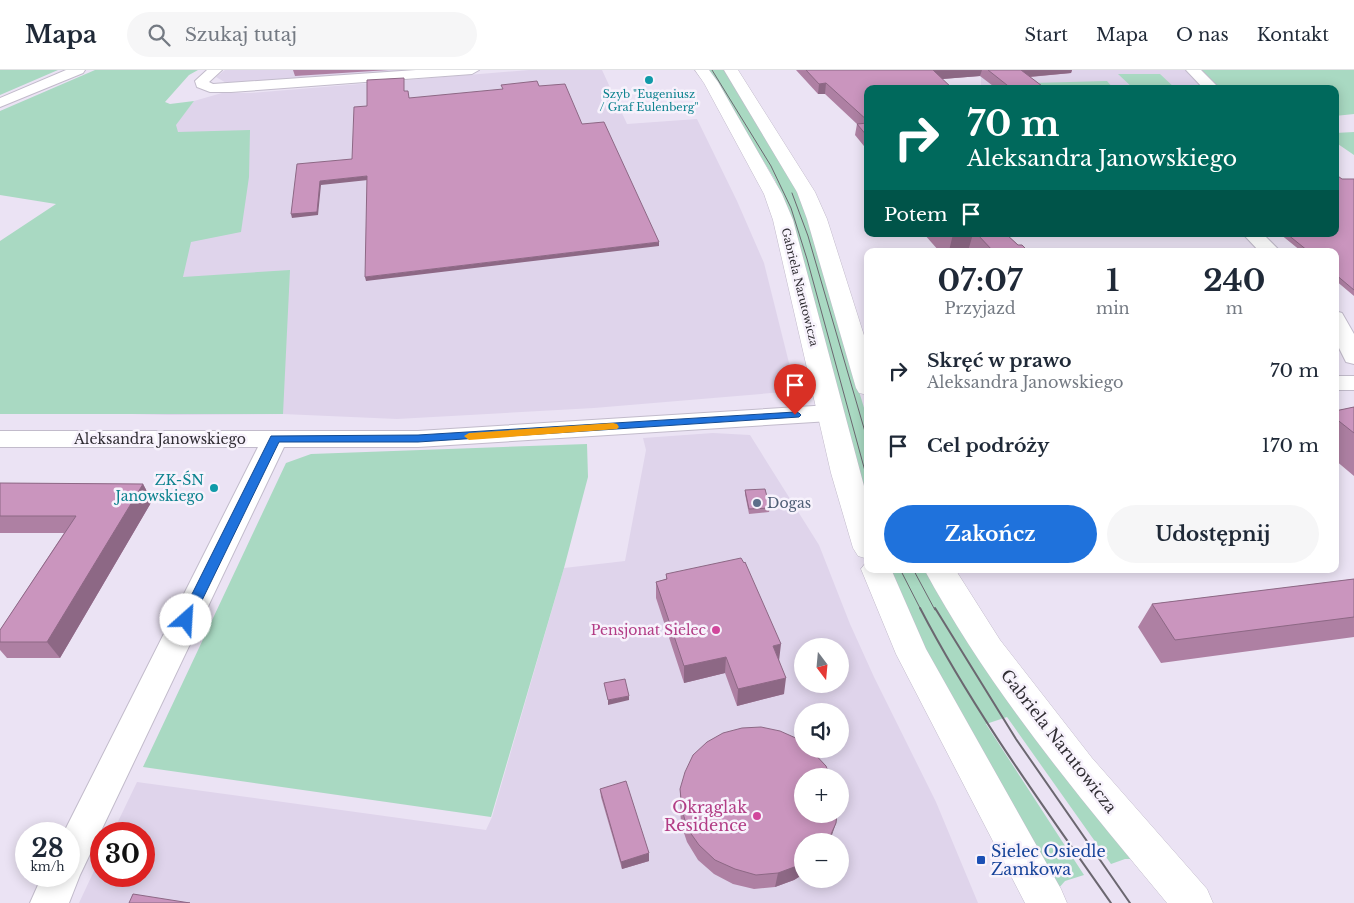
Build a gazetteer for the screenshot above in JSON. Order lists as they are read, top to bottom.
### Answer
{
  "streets": {
    "street": ["Gabriela Narutowicza", "Aleksandra Janowskiego"]
  },
  "crossings": [
    ["Gabriela Narutowicza", "Aleksandra Janowskiego"]
  ],
  "places": {
    "other": [
      "Szyb \"Eugeniusz / Graf Eulenberg\"",
      "ZK-ŚN Janowskiego",
      "Dogas",
      "Pensjonat Sielec",
      "Okrąglak Residence"
    ],
    "transit": ["Sielec Osiedle Zamkowa"]
  },
  "north": "bottom",
  "page": {
    "header": "Mapa",
    "search": "Szukaj tutaj",
    "nav": [
      "Start",
      "Mapa",
      "O nas",
      "Kontakt"
    ],
    "turn": ["70 m", "Aleksandra Janowskiego"],
    "then": "Potem",
    "eta": [
      "07:07",
      "Przyjazd",
      "1",
      "min",
      "240",
      "m"
    ],
    "list": [
      {
        "name": "Skręć w prawo",
        "note": "Aleksandra Janowskiego",
        "value": "70 m"
      },
      {
        "name": "Cel podróży",
        "value": "170 m"
      }
    ],
    "buttons": ["Zakończ", "Udostępnij"],
    "map_buttons": ["+", "−"],
    "speed": "28 km/h",
    "limit": "30"
  }
}
